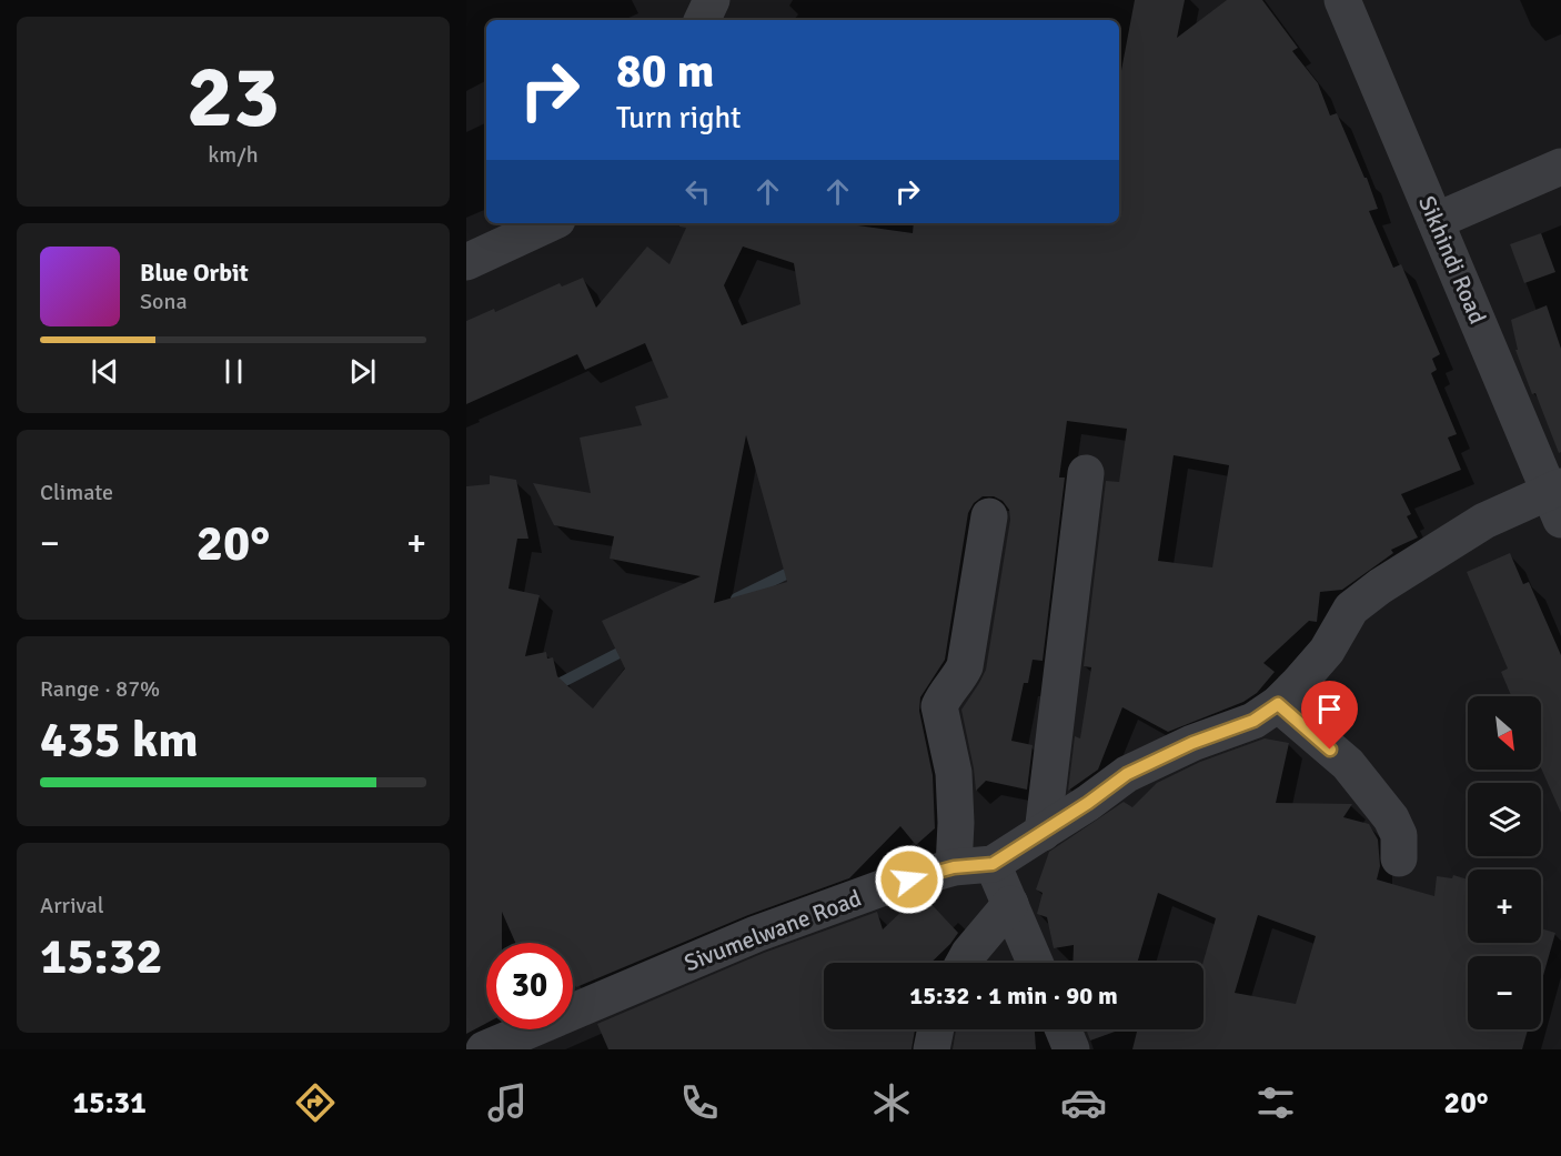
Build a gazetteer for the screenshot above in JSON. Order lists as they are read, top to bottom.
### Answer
{
  "streets": {
    "street": ["Sikhindi Road", "Sivumelwane Road"]
  },
  "crossings": [
    ["Sikhindi Road", "Sivumelwane Road"]
  ],
  "north": "bottom right",
  "page": {
    "tile": [
      ["23", "km/h"],
      "Climate",
      ["Range · 87%", "435 km"],
      ["Arrival", "15:32"]
    ],
    "turn": ["80 m", "Turn right"],
    "song": ["Blue Orbit", "Sona"],
    "heat": ["−", "20°", "+"],
    "map_buttons": ["+", "−"],
    "limit": "30",
    "trip": "15:32 · 1 min · 90 m",
    "tabs": ["15:31", "20°"]
  }
}
